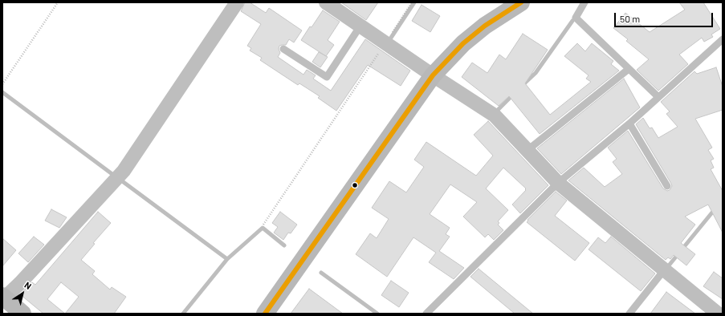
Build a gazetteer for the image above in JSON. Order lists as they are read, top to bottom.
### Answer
{
  "scale_bar": "50 m",
  "north": "top right"
}
